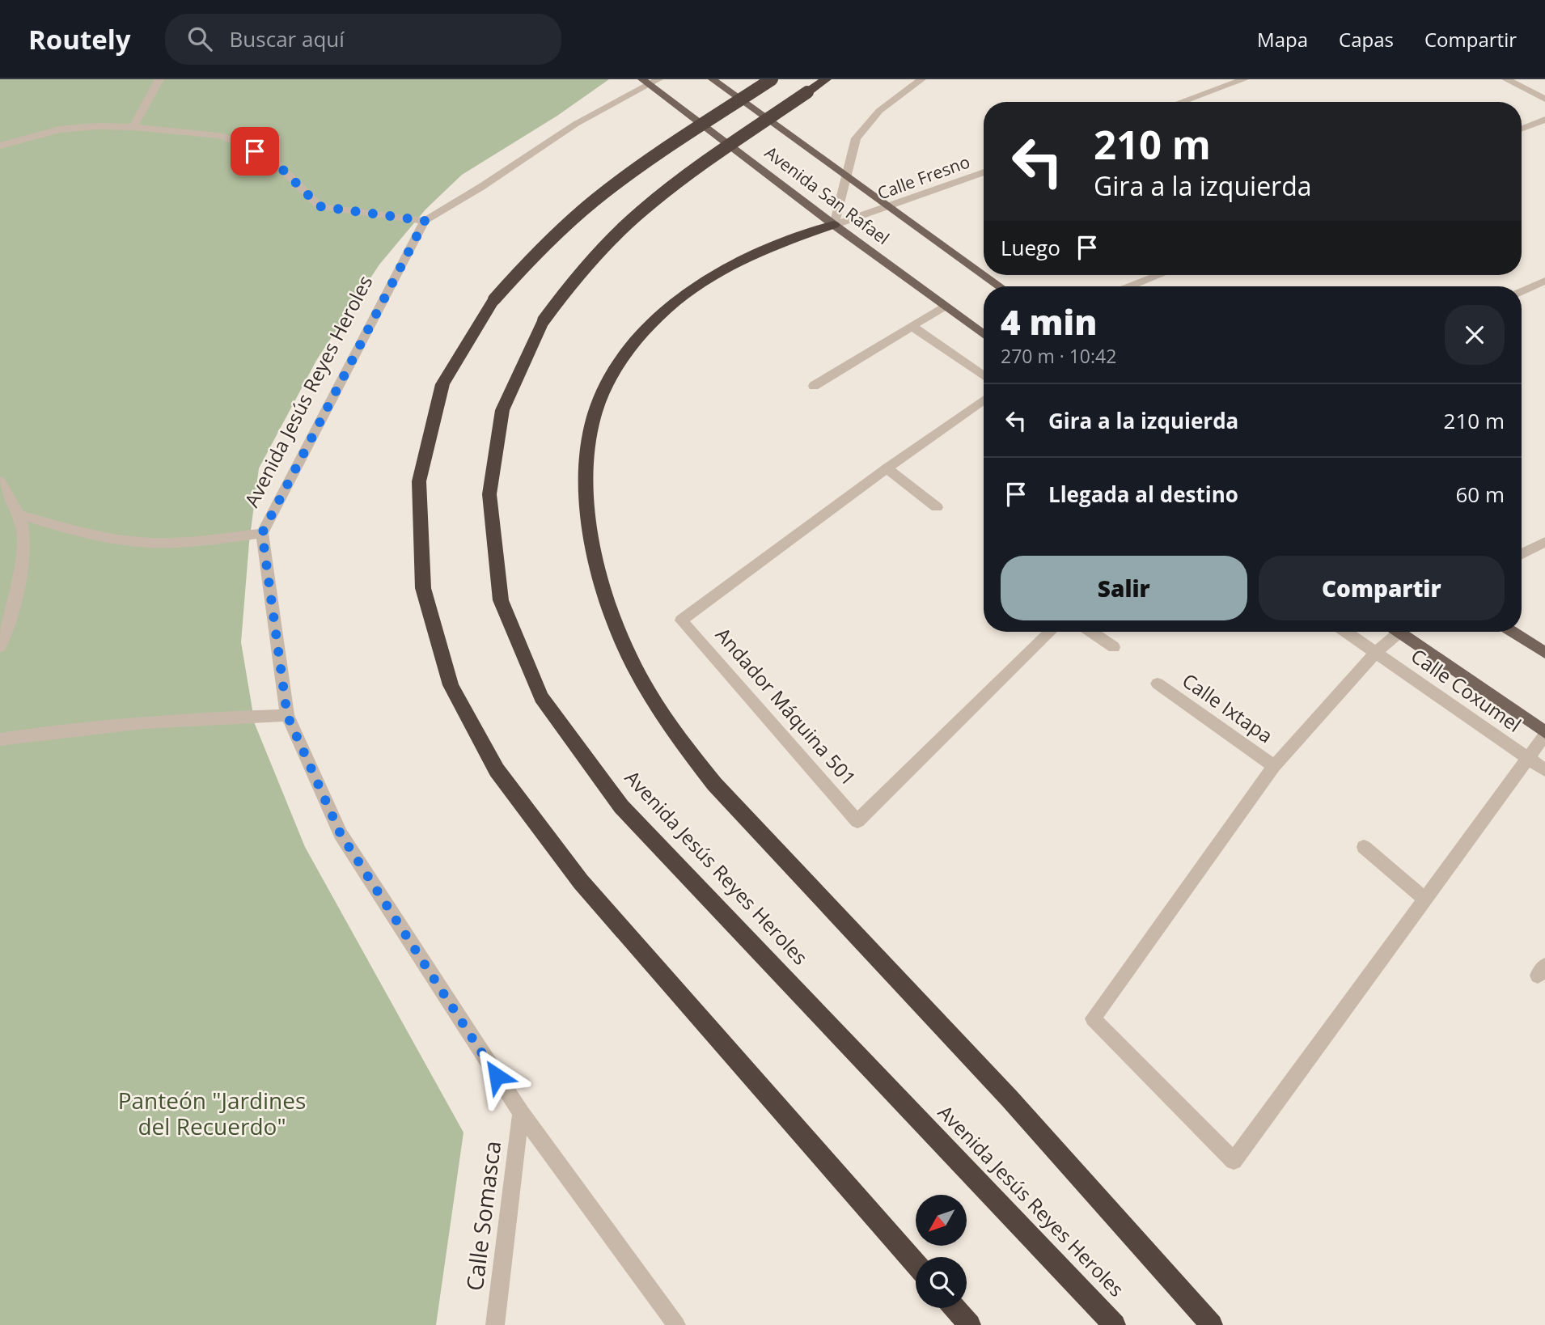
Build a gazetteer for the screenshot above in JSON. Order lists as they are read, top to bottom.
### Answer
{
  "streets": {
    "highway": ["Avenida Jesús Reyes Heroles"],
    "main road": ["Avenida San Rafael"],
    "street": [
      "Calle Fresno",
      "Calle Coxumel",
      "Andador Máquina 501",
      "Calle Ixtapa",
      "Calle Somasca"
    ]
  },
  "crossings": [
    ["Calle Fresno", "Avenida San Rafael"],
    ["Avenida Jesús Reyes Heroles", "Calle Somasca"]
  ],
  "parks": ["Panteón \"Jardines del Recuerdo\""],
  "north": "bottom left",
  "page": {
    "header": "Routely",
    "search": "Buscar aquí",
    "nav": ["Mapa", "Capas", "Compartir"],
    "turn": ["210 m", "Gira a la izquierda"],
    "then": "Luego",
    "heading": ["4 min", "270 m · 10:42"],
    "list": [
      {
        "name": "Gira a la izquierda",
        "value": "210 m"
      },
      {
        "name": "Llegada al destino",
        "value": "60 m"
      }
    ],
    "buttons": ["Salir", "Compartir"]
  }
}
